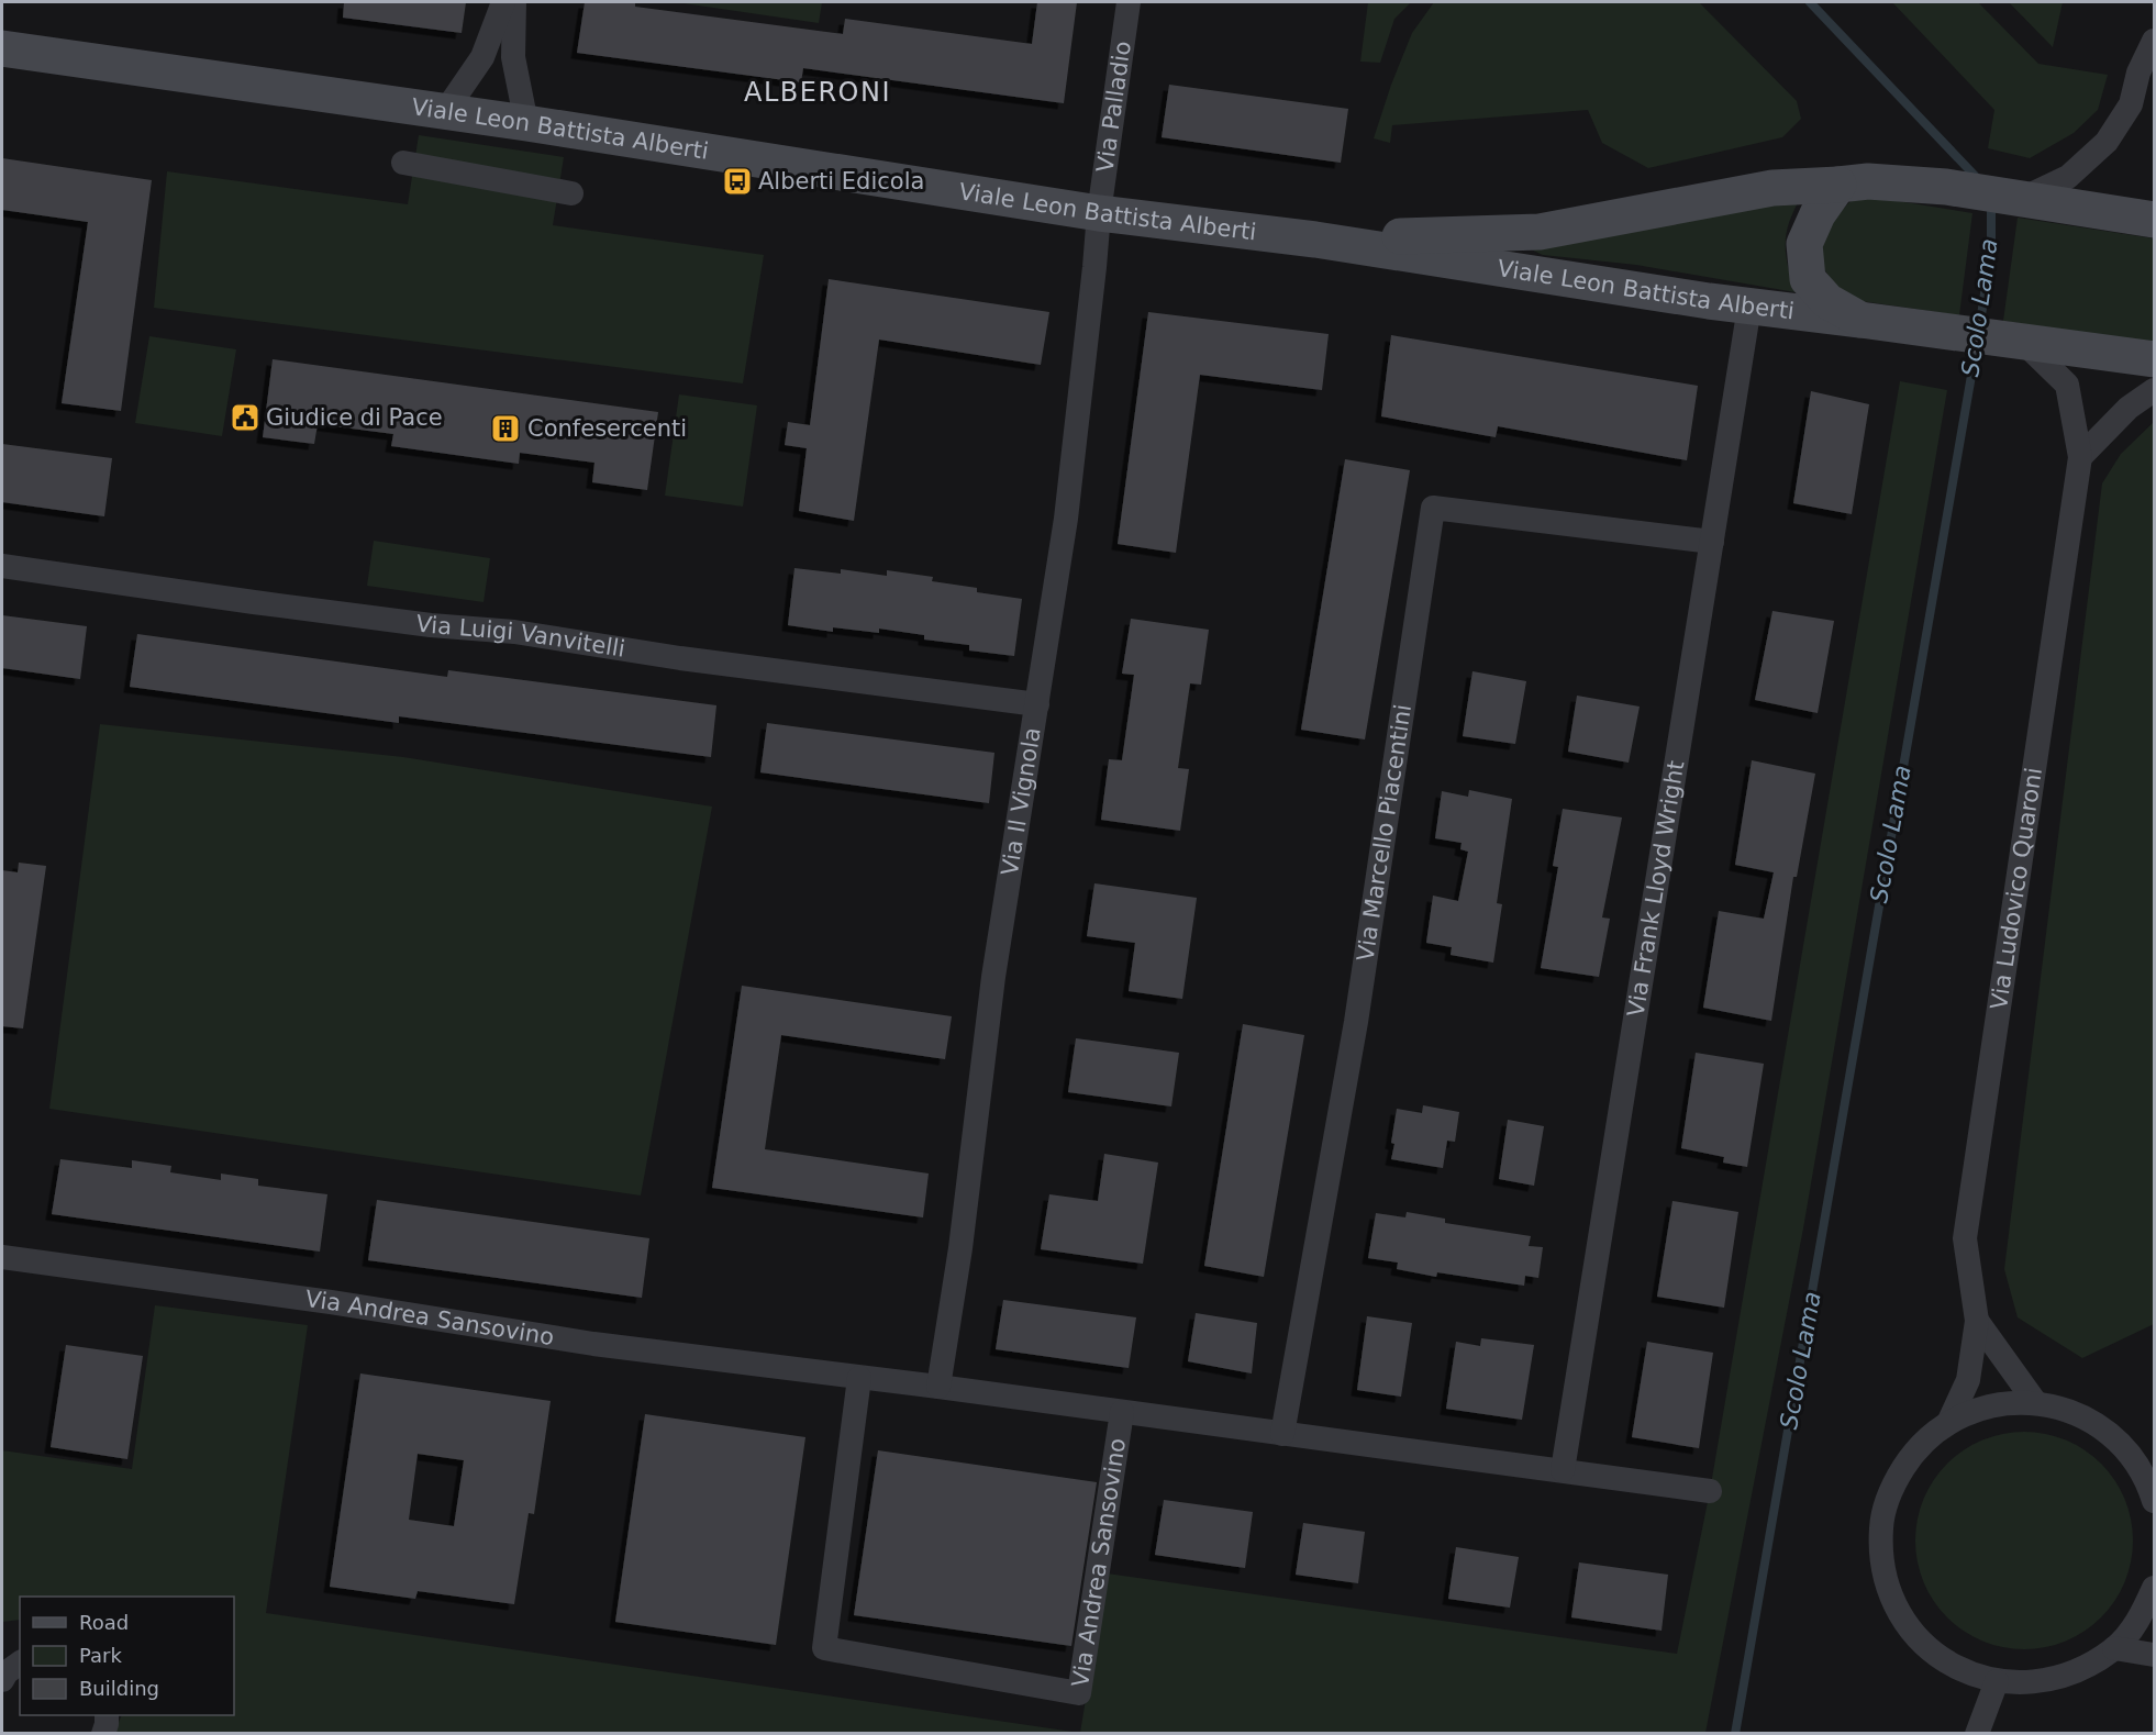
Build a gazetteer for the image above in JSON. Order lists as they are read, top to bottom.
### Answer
{
  "streets": {
    "main road": ["Viale Leon Battista Alberti"],
    "street": [
      "Via Palladio",
      "Via Luigi Vanvitelli",
      "Via Il Vignola",
      "Via Marcello Piacentini",
      "Via Frank Lloyd Wright",
      "Via Ludovico Quaroni",
      "Via Andrea Sansovino"
    ]
  },
  "crossings": [
    ["Via Palladio", "Viale Leon Battista Alberti"],
    ["Via Palladio", "Via Il Vignola"],
    ["Viale Leon Battista Alberti", "Via Il Vignola"],
    ["Viale Leon Battista Alberti", "Via Frank Lloyd Wright"],
    ["Viale Leon Battista Alberti", "Via Ludovico Quaroni"],
    ["Via Luigi Vanvitelli", "Via Il Vignola"],
    ["Via Il Vignola", "Via Andrea Sansovino"],
    ["Via Marcello Piacentini", "Via Frank Lloyd Wright"],
    ["Via Marcello Piacentini", "Via Andrea Sansovino"],
    ["Via Frank Lloyd Wright", "Via Andrea Sansovino"]
  ],
  "districts": ["ALBERONI"],
  "water": ["Scolo Lama"],
  "places": {
    "bus stop": ["Alberti Edicola"],
    "public building": ["Giudice di Pace"],
    "building": ["Confesercenti"]
  },
  "legend": ["Road", "Park", "Building"]
}
